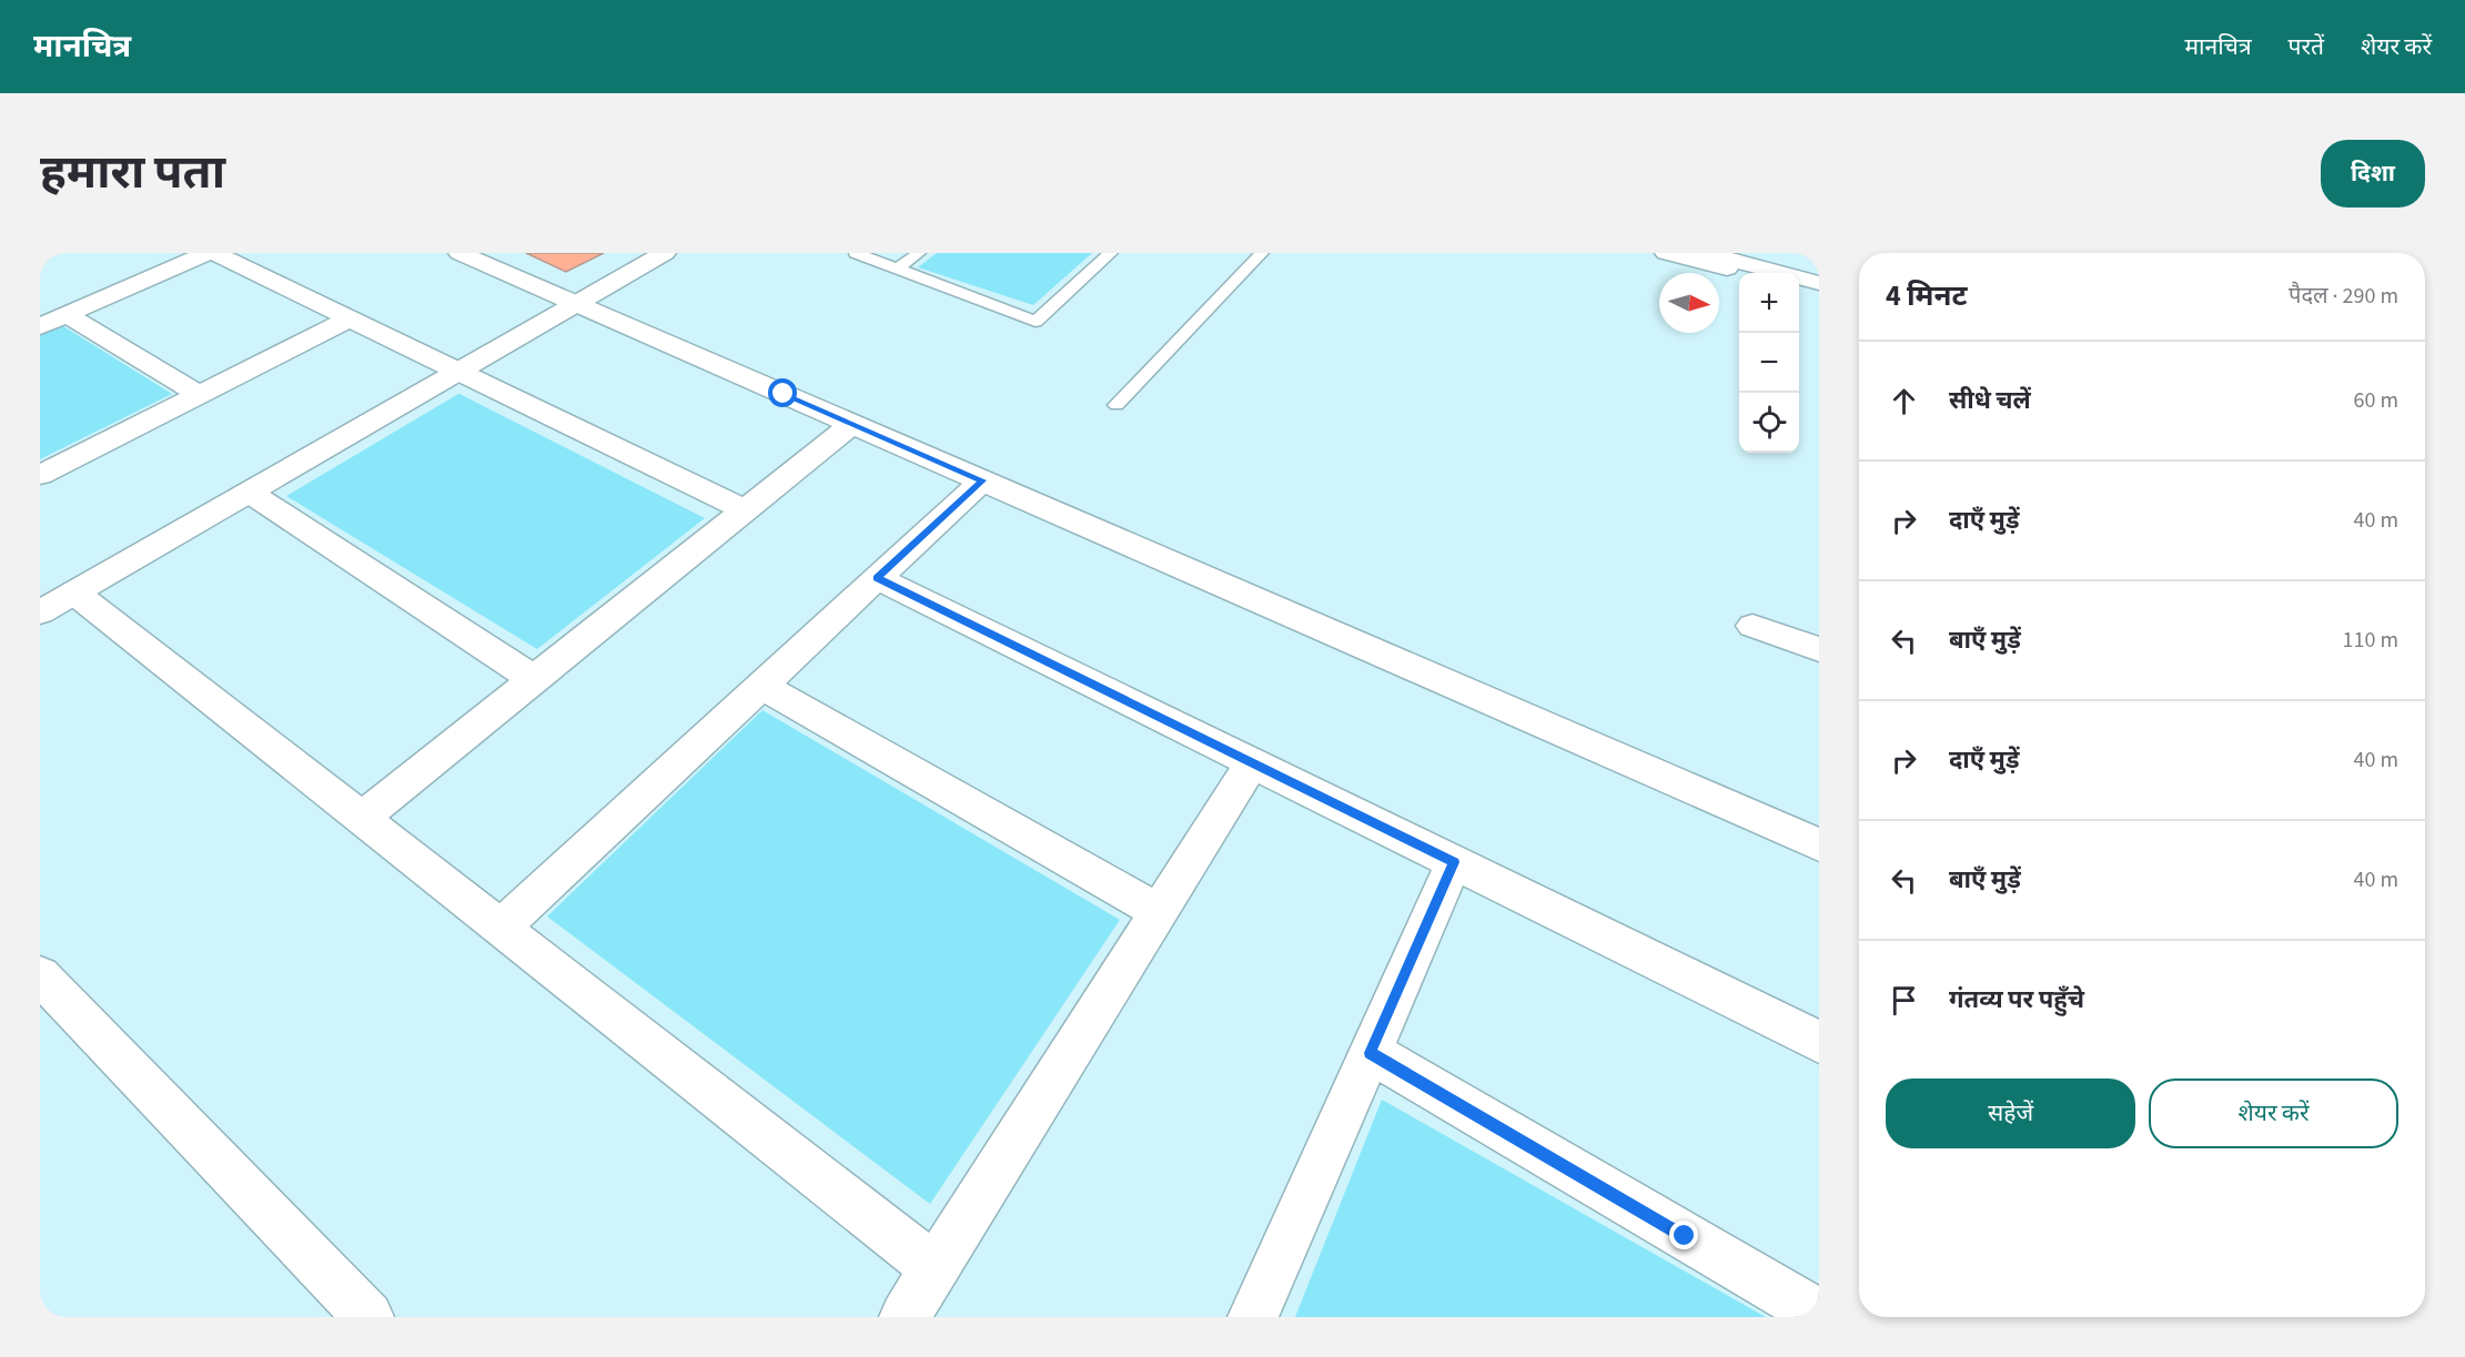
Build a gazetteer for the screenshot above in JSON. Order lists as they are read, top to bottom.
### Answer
{
  "north": "right",
  "page": {
    "header": "मानचित्र",
    "nav": ["मानचित्र", "परतें", "शेयर करें"],
    "title": "हमारा पता",
    "buttons": [
      "दिशा",
      ["सहेजें", "शेयर करें"]
    ],
    "heading": ["4 मिनट", "पैदल · 290 m"],
    "map_buttons": ["+", "−"],
    "list": [
      ["सीधे चलें", "60 m"],
      ["दाएँ मुड़ें", "40 m"],
      ["बाएँ मुड़ें", "110 m"],
      ["दाएँ मुड़ें", "40 m"],
      ["बाएँ मुड़ें", "40 m"],
      "गंतव्य पर पहुँचे"
    ]
  }
}
